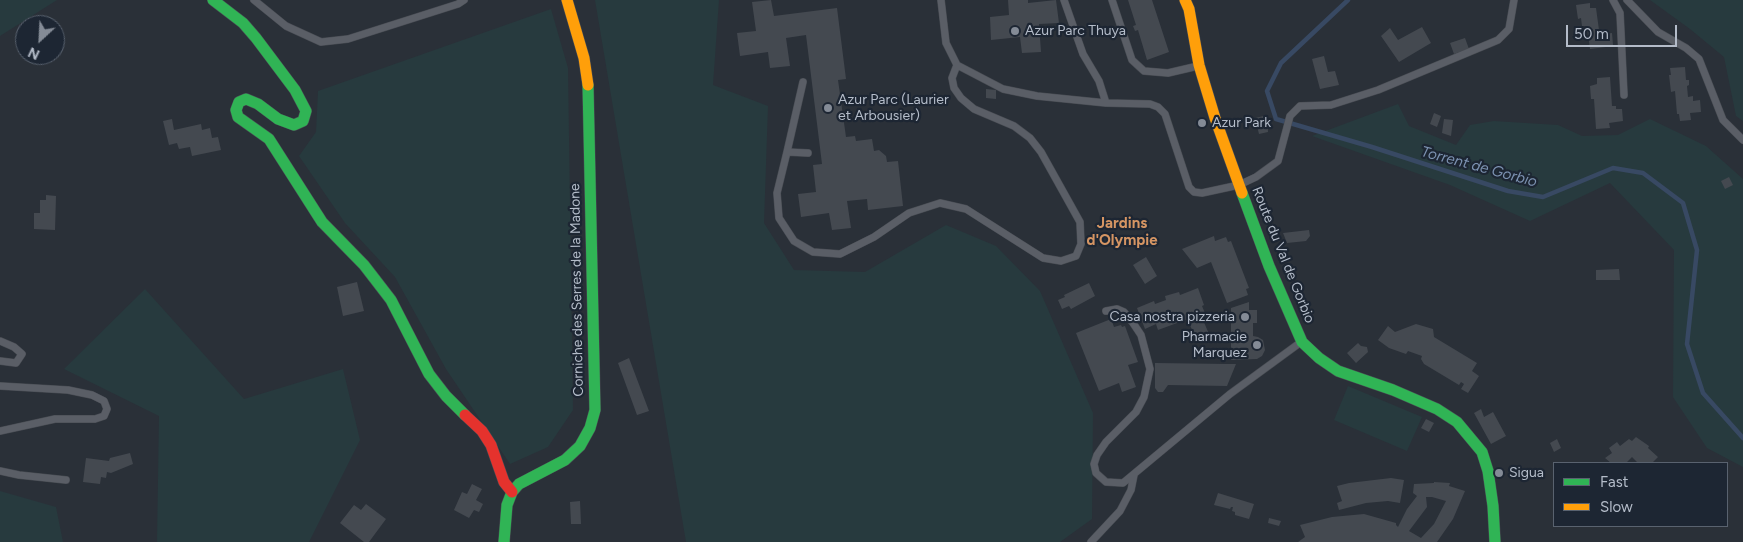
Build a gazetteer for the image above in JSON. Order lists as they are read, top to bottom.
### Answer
{
  "streets": {
    "street": ["Route du Val de Gorbio", "Corniche des Serres de la Madone"]
  },
  "districts": ["Jardins d'Olympie"],
  "water": ["Torrent de Gorbio"],
  "places": [
    "Azur Parc Thuya",
    "Azur Parc (Laurier et Arbousier)",
    "Azur Park",
    "Casa nostra pizzeria",
    "Pharmacie Marquez",
    "Sigua"
  ],
  "legend": ["Fast", "Slow"],
  "scale_bar": "50 m",
  "north": "bottom left"
}
